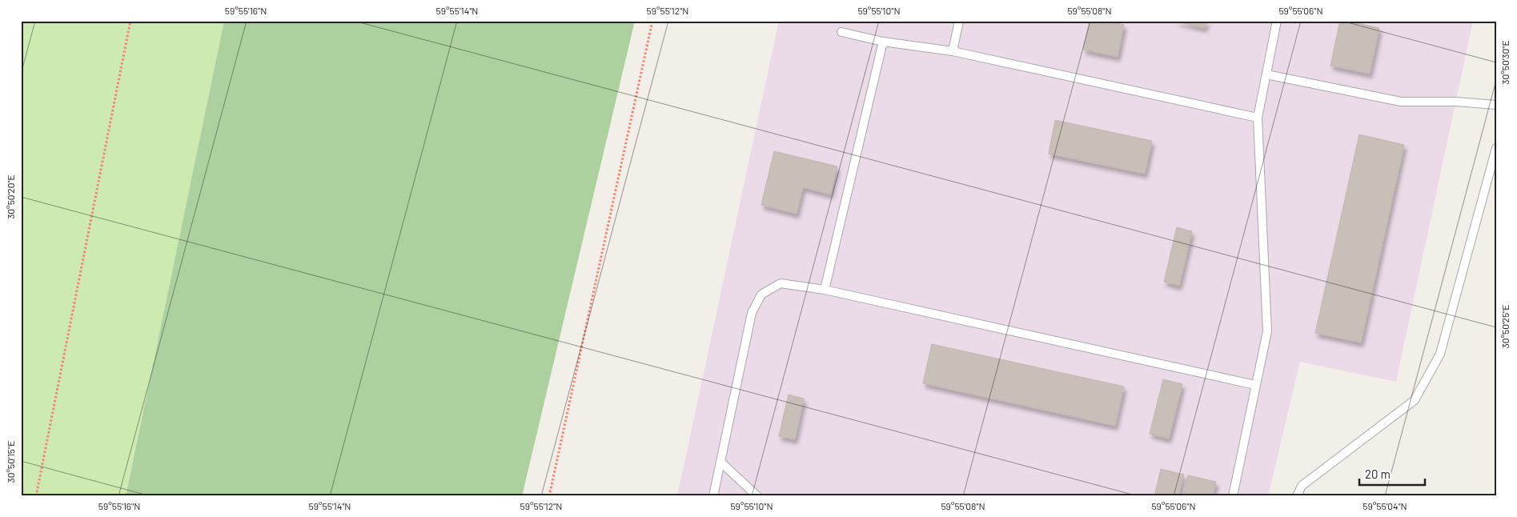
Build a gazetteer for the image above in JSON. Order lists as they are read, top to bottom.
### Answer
{
  "scale_bar": "20 m",
  "coordinates": [
    "59°55'16\"N",
    "59°55'14\"N",
    "59°55'12\"N",
    "59°55'10\"N",
    "59°55'08\"N",
    "59°55'06\"N",
    "30°50'30\"E",
    "30°50'20\"E",
    "30°50'25\"E",
    "30°50'15\"E",
    "59°55'04\"N"
  ]
}
